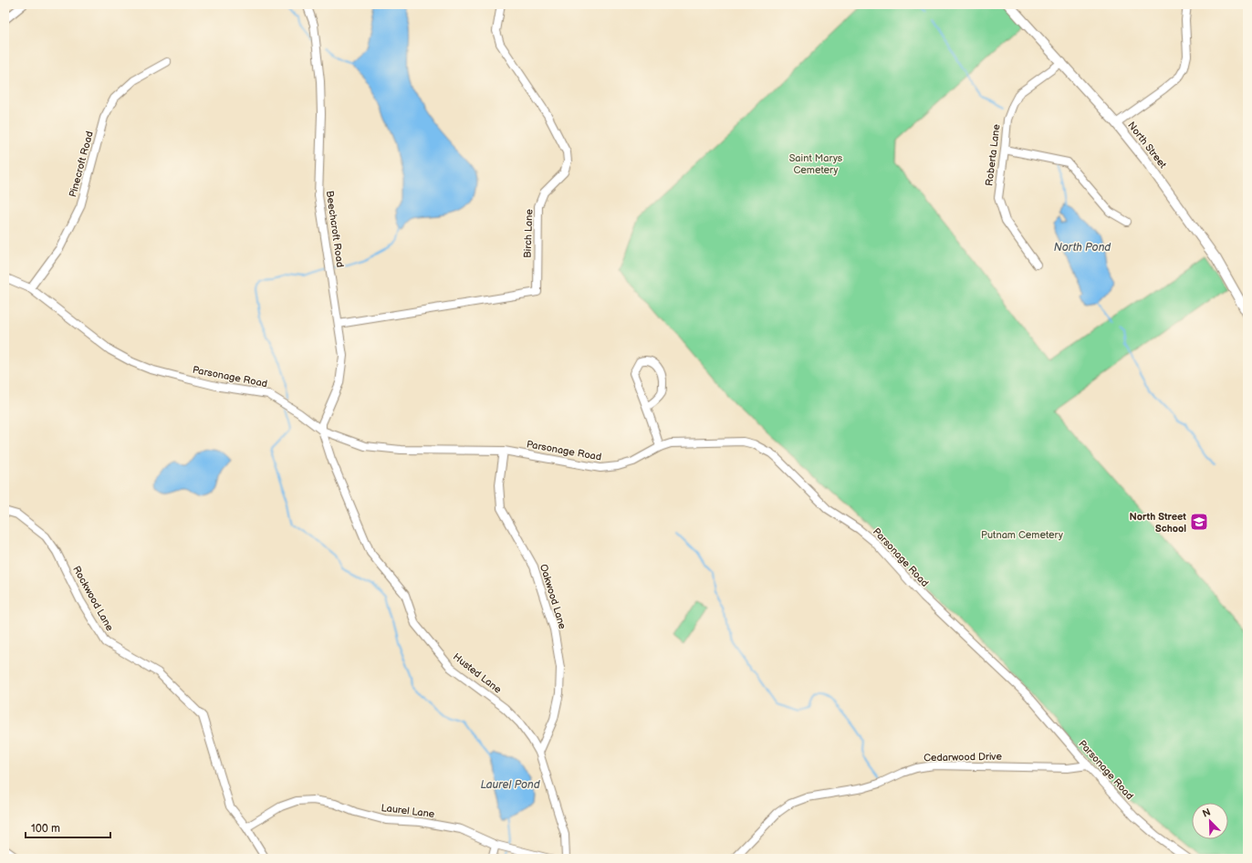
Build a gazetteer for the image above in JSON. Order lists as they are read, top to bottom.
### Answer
{
  "streets": {
    "main road": ["North Street"],
    "street": [
      "Roberta Lane",
      "Pinecroft Road",
      "Beechcroft Road",
      "Birch Lane",
      "Parsonage Road",
      "Oakwood Lane",
      "Rockwood Lane",
      "Husted Lane",
      "Cedarwood Drive",
      "Laurel Lane"
    ]
  },
  "crossings": [
    ["North Street", "Roberta Lane"],
    ["Pinecroft Road", "Parsonage Road"],
    ["Beechcroft Road", "Birch Lane"],
    ["Beechcroft Road", "Parsonage Road"],
    ["Beechcroft Road", "Husted Lane"],
    ["Parsonage Road", "Oakwood Lane"],
    ["Parsonage Road", "Husted Lane"],
    ["Parsonage Road", "Cedarwood Drive"],
    ["Oakwood Lane", "Husted Lane"],
    ["Rockwood Lane", "Laurel Lane"]
  ],
  "water": ["North Pond", "Laurel Pond"],
  "parks": ["Saint Marys Cemetery", "Putnam Cemetery"],
  "places": {
    "school or university": ["North Street School"]
  },
  "scale_bar": "100 m",
  "north": "top left"
}
